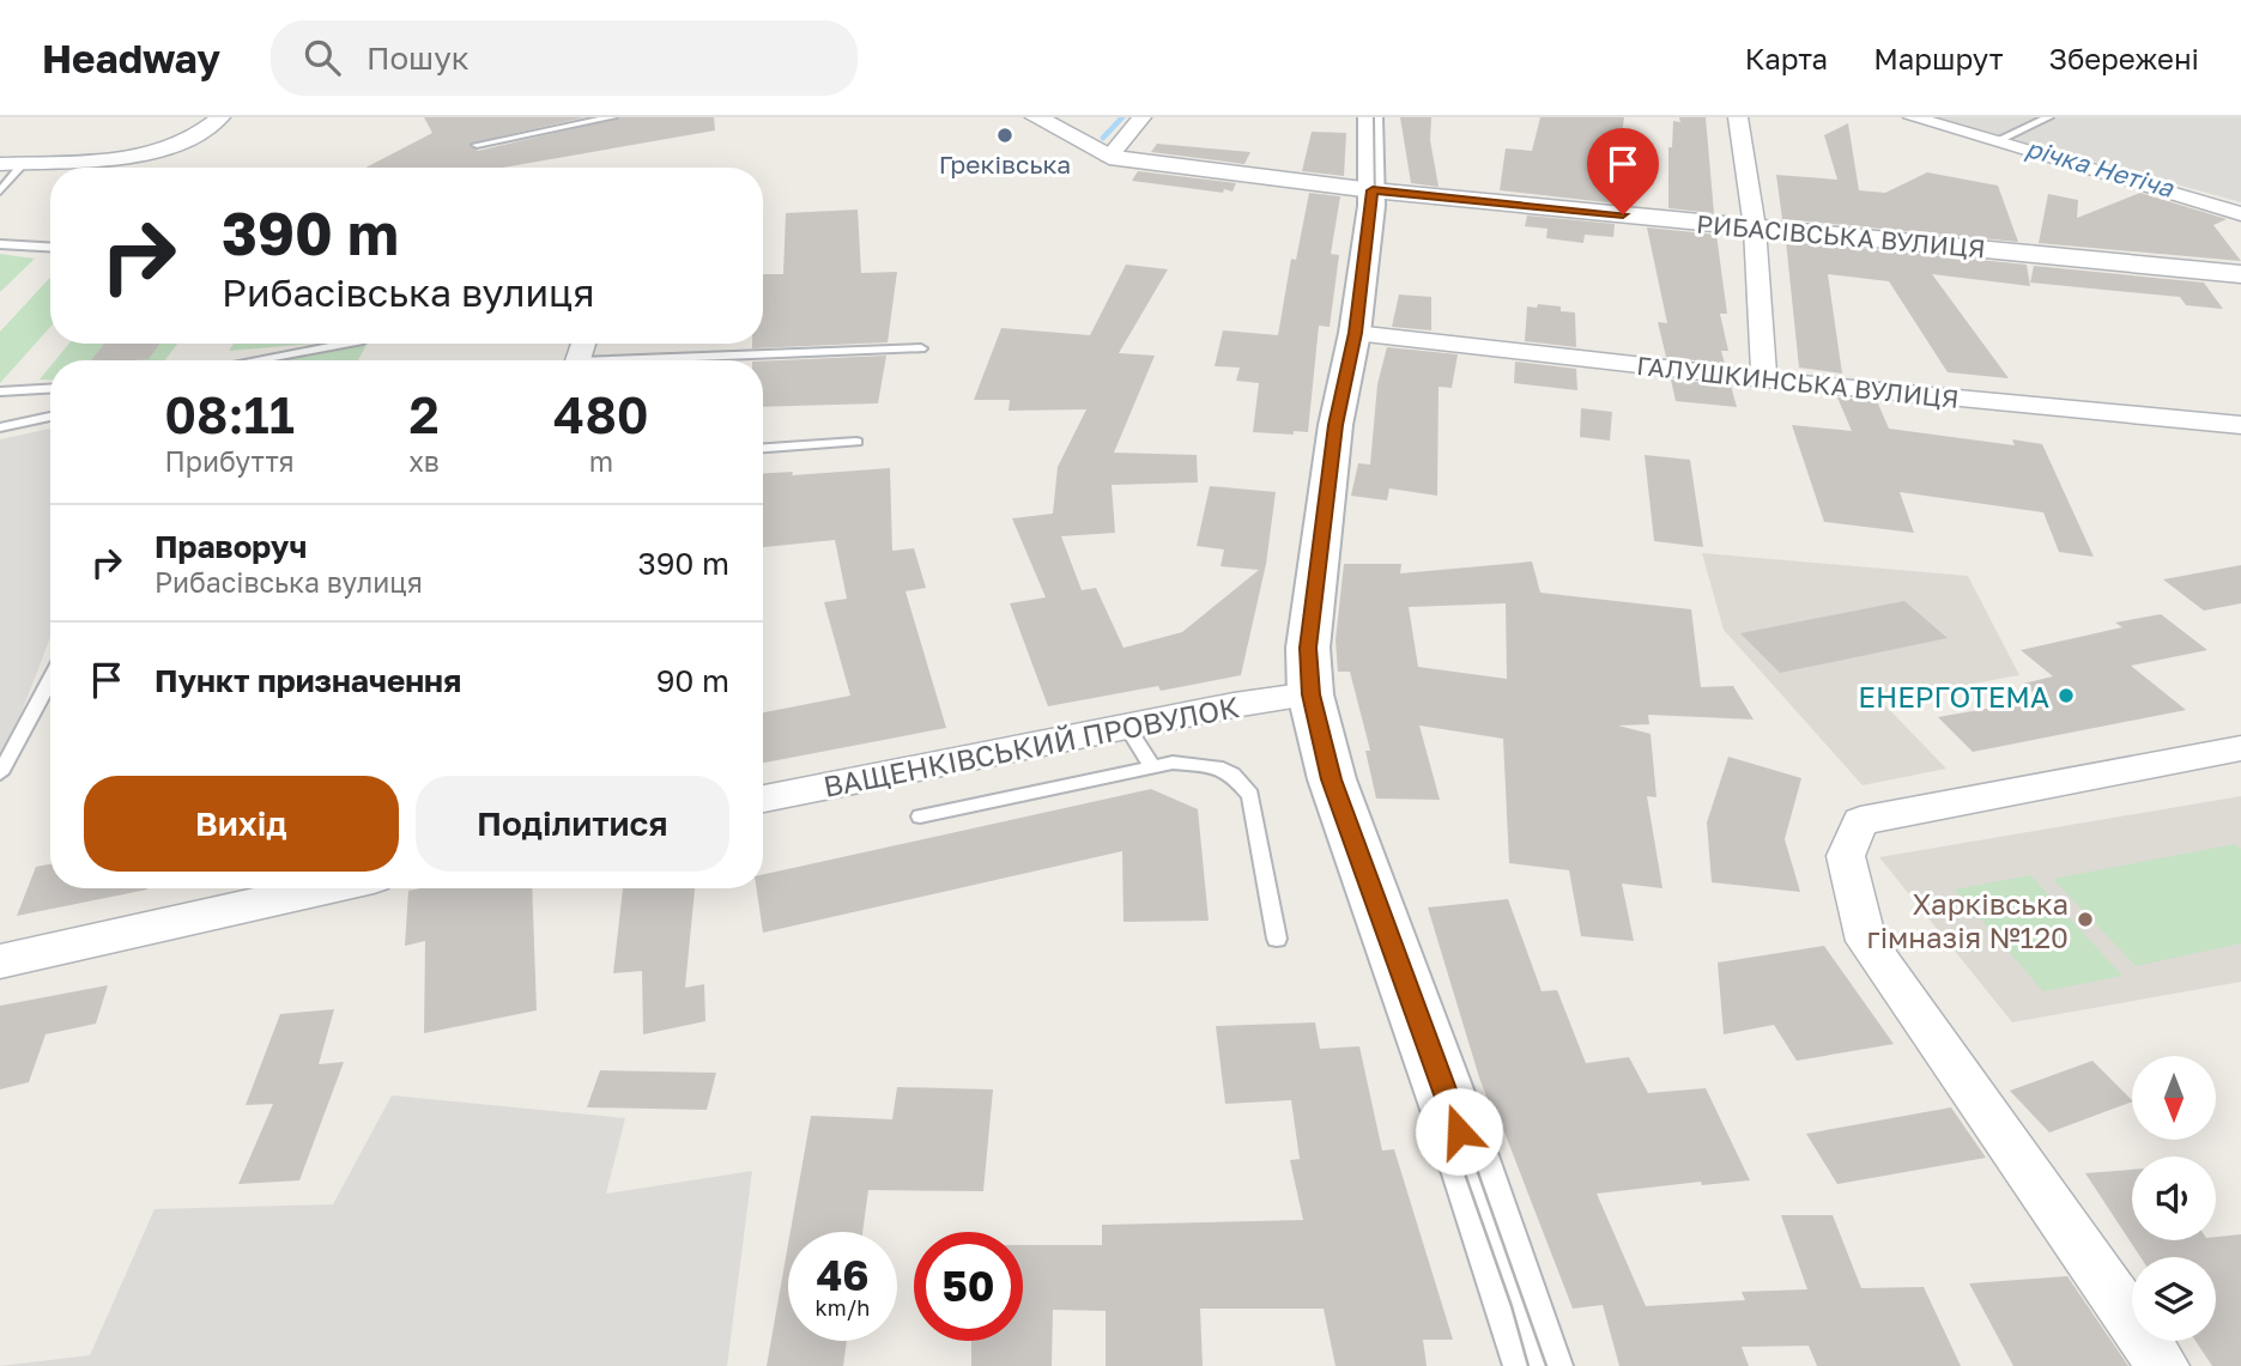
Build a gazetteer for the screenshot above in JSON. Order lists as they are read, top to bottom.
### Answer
{
  "streets": {
    "street": ["РИБАСІВСЬКА ВУЛИЦЯ", "ГАЛУШКИНСЬКА ВУЛИЦЯ", "ВАЩЕНКІВСЬКИЙ ПРОВУЛОК"]
  },
  "water": ["річка Нетіча"],
  "places": ["Греківська", "ЕНЕРГОТЕМА", "Харківська гімназія №120"],
  "north": "bottom",
  "page": {
    "header": "Headway",
    "search": "Пошук",
    "nav": ["Карта", "Маршрут", "Збережені"],
    "turn": ["390 m", "Рибасівська вулиця"],
    "eta": [
      "08:11",
      "Прибуття",
      "2",
      "хв",
      "480",
      "m"
    ],
    "list": [
      {
        "name": "Праворуч",
        "note": "Рибасівська вулиця",
        "value": "390 m"
      },
      {
        "name": "Пункт призначення",
        "value": "90 m"
      }
    ],
    "buttons": ["Вихід", "Поділитися"],
    "speed": "46 km/h",
    "limit": "50"
  }
}
